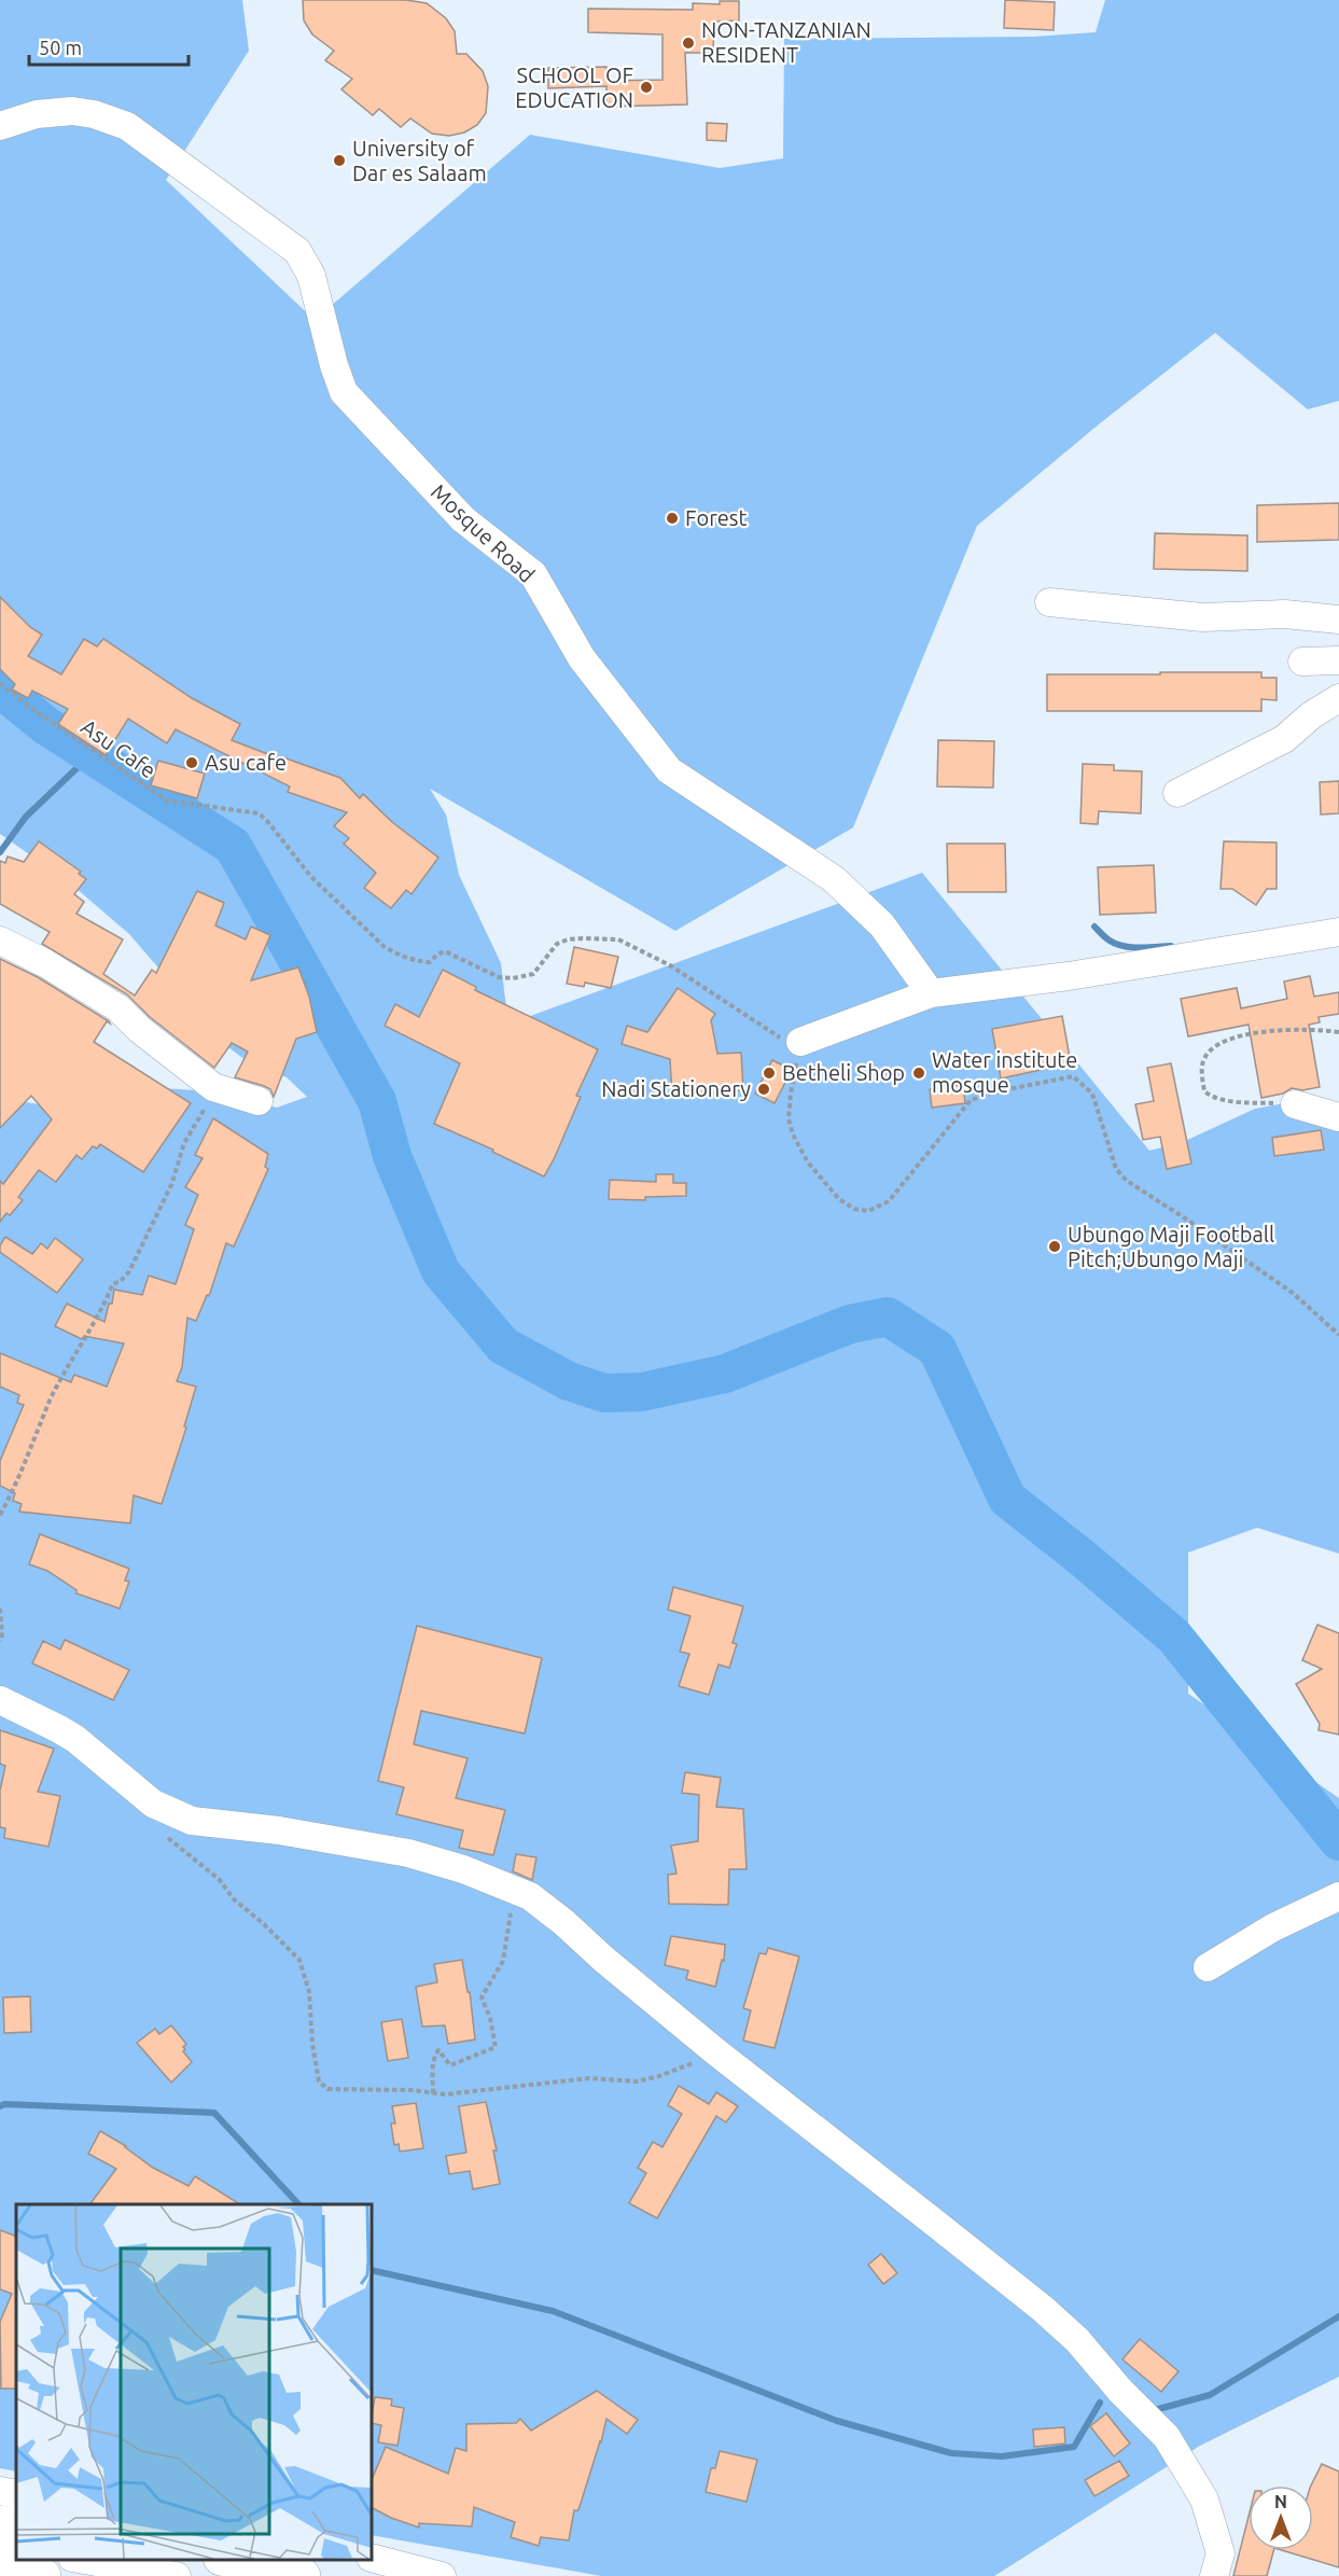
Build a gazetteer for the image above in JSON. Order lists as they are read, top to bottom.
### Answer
{
  "streets": {
    "street": ["Mosque Road"],
    "path": ["Asu Cafe"]
  },
  "places": [
    "NON-TANZANIAN RESIDENT",
    "SCHOOL OF EDUCATION",
    "University of Dar es Salaam",
    "Forest",
    "Asu cafe",
    "Betheli Shop",
    "Water institute mosque",
    "Nadi Stationery",
    "Ubungo Maji Football Pitch;Ubungo Maji"
  ],
  "scale_bar": "50 m",
  "north": "top"
}
